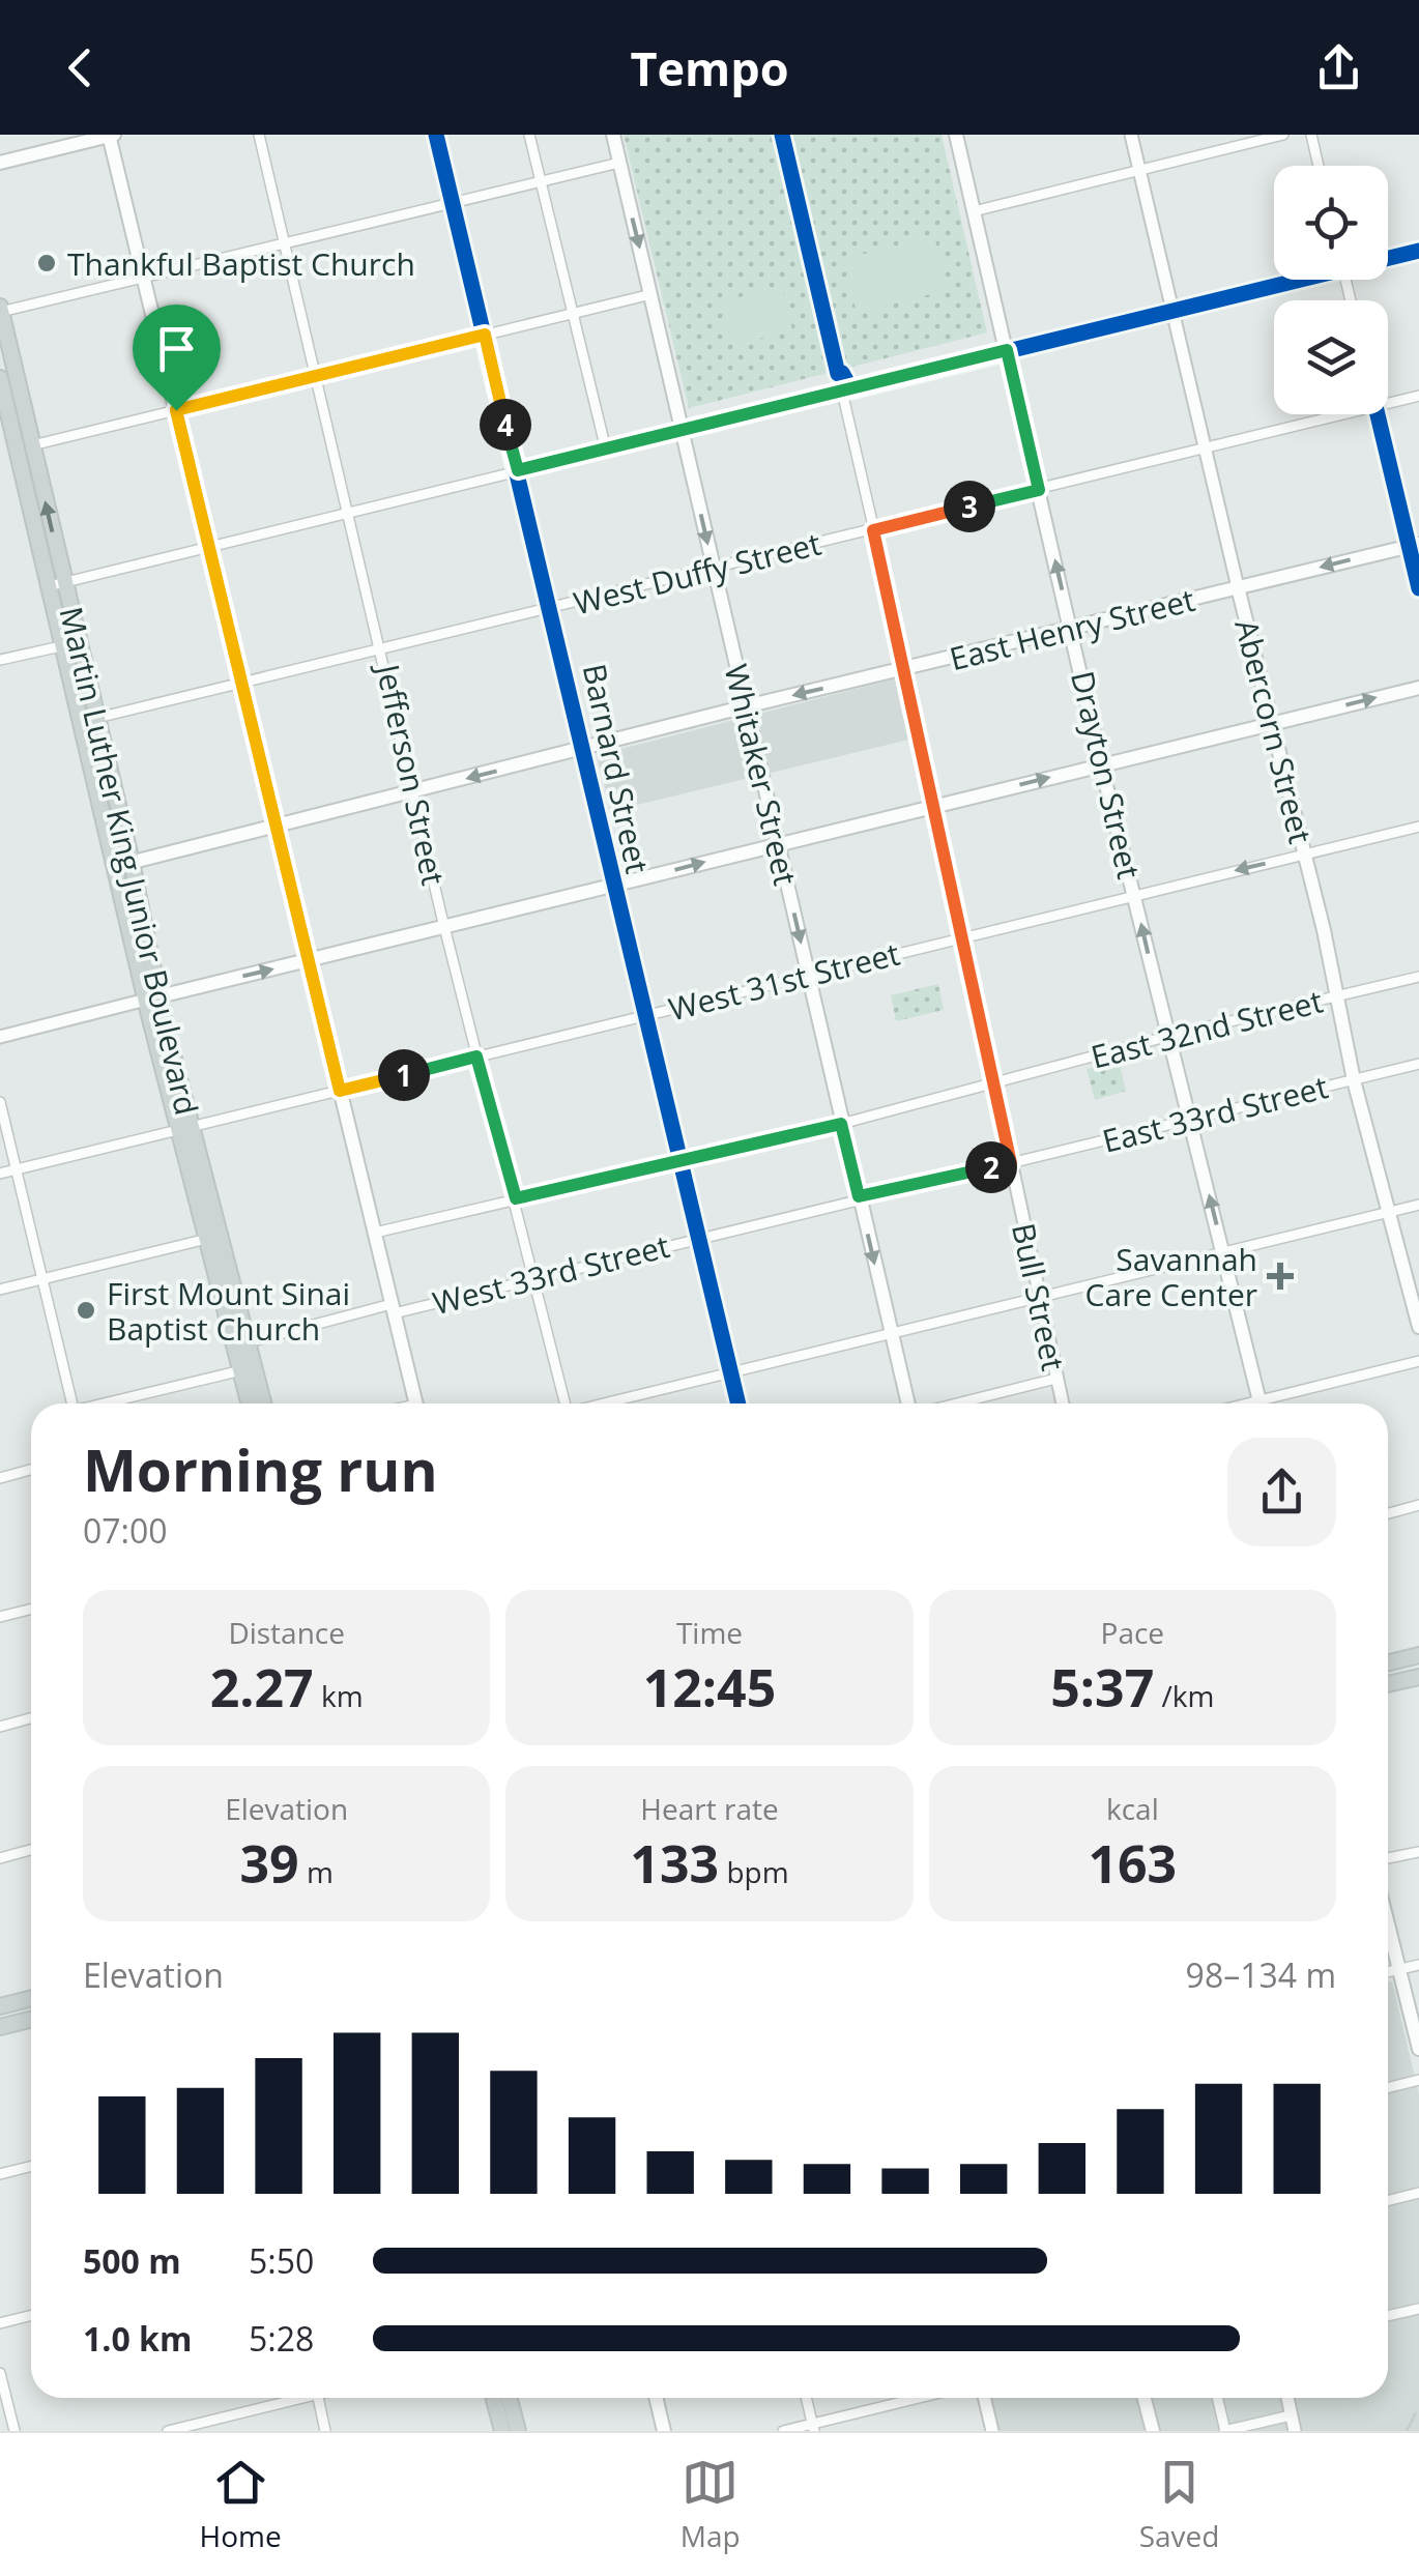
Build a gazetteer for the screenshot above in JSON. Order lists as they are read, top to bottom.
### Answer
{
  "streets": {
    "main road": [
      "East Henry Street",
      "Abercorn Street",
      "Whitaker Street",
      "Drayton Street",
      "Martin Luther King Junior Boulevard"
    ],
    "street": [
      "West Duffy Street",
      "Barnard Street",
      "Jefferson Street",
      "West 31st Street",
      "East 32nd Street",
      "East 33rd Street",
      "West 33rd Street",
      "Bull Street"
    ]
  },
  "crossings": [
    ["West Duffy Street", "Abercorn Street"],
    ["West Duffy Street", "Barnard Street"],
    ["West Duffy Street", "Jefferson Street"],
    ["West Duffy Street", "Whitaker Street"],
    ["West Duffy Street", "Drayton Street"],
    ["West Duffy Street", "Martin Luther King Junior Boulevard"],
    ["West Duffy Street", "Bull Street"],
    ["East Henry Street", "Abercorn Street"],
    ["East Henry Street", "Barnard Street"],
    ["East Henry Street", "Jefferson Street"],
    ["East Henry Street", "Whitaker Street"],
    ["East Henry Street", "Drayton Street"],
    ["East Henry Street", "Martin Luther King Junior Boulevard"],
    ["East Henry Street", "Bull Street"],
    ["Abercorn Street", "West 31st Street"],
    ["Abercorn Street", "East 32nd Street"],
    ["Abercorn Street", "East 33rd Street"],
    ["Barnard Street", "West 31st Street"],
    ["Barnard Street", "East 32nd Street"],
    ["Barnard Street", "West 33rd Street"],
    ["Jefferson Street", "West 31st Street"],
    ["Jefferson Street", "East 32nd Street"],
    ["Jefferson Street", "West 33rd Street"],
    ["Whitaker Street", "West 31st Street"],
    ["Whitaker Street", "East 32nd Street"],
    ["Whitaker Street", "West 33rd Street"],
    ["Drayton Street", "West 31st Street"],
    ["Drayton Street", "East 32nd Street"],
    ["Drayton Street", "East 33rd Street"],
    ["Martin Luther King Junior Boulevard", "West 31st Street"],
    ["Martin Luther King Junior Boulevard", "West 33rd Street"],
    ["West 31st Street", "Bull Street"],
    ["East 32nd Street", "Bull Street"],
    ["East 33rd Street", "West 33rd Street"],
    ["East 33rd Street", "Bull Street"],
    ["West 33rd Street", "Bull Street"]
  ],
  "one_way": ["East Henry Street", "Whitaker Street"],
  "places": {
    "other": ["Thankful Baptist Church", "First Mount Sinai Baptist Church"],
    "health": ["Savannah Care Center"]
  },
  "page": {
    "header": "Tempo",
    "pins": [
      "4",
      "3",
      "1",
      "2"
    ],
    "heading": ["Morning run", "07:00"],
    "stats": [
      ["Distance", "2.27 km"],
      ["Time", "12:45"],
      ["Pace", "5:37 /km"],
      ["Elevation", "39 m"],
      ["Heart rate", "133 bpm"],
      ["kcal", "163"]
    ],
    "chart": ["Elevation", "98–134 m"],
    "list": [
      {
        "name": "500 m",
        "note": "5:50"
      },
      {
        "name": "1.0 km",
        "note": "5:28"
      }
    ],
    "tabs": ["Home", "Map", "Saved"]
  }
}
